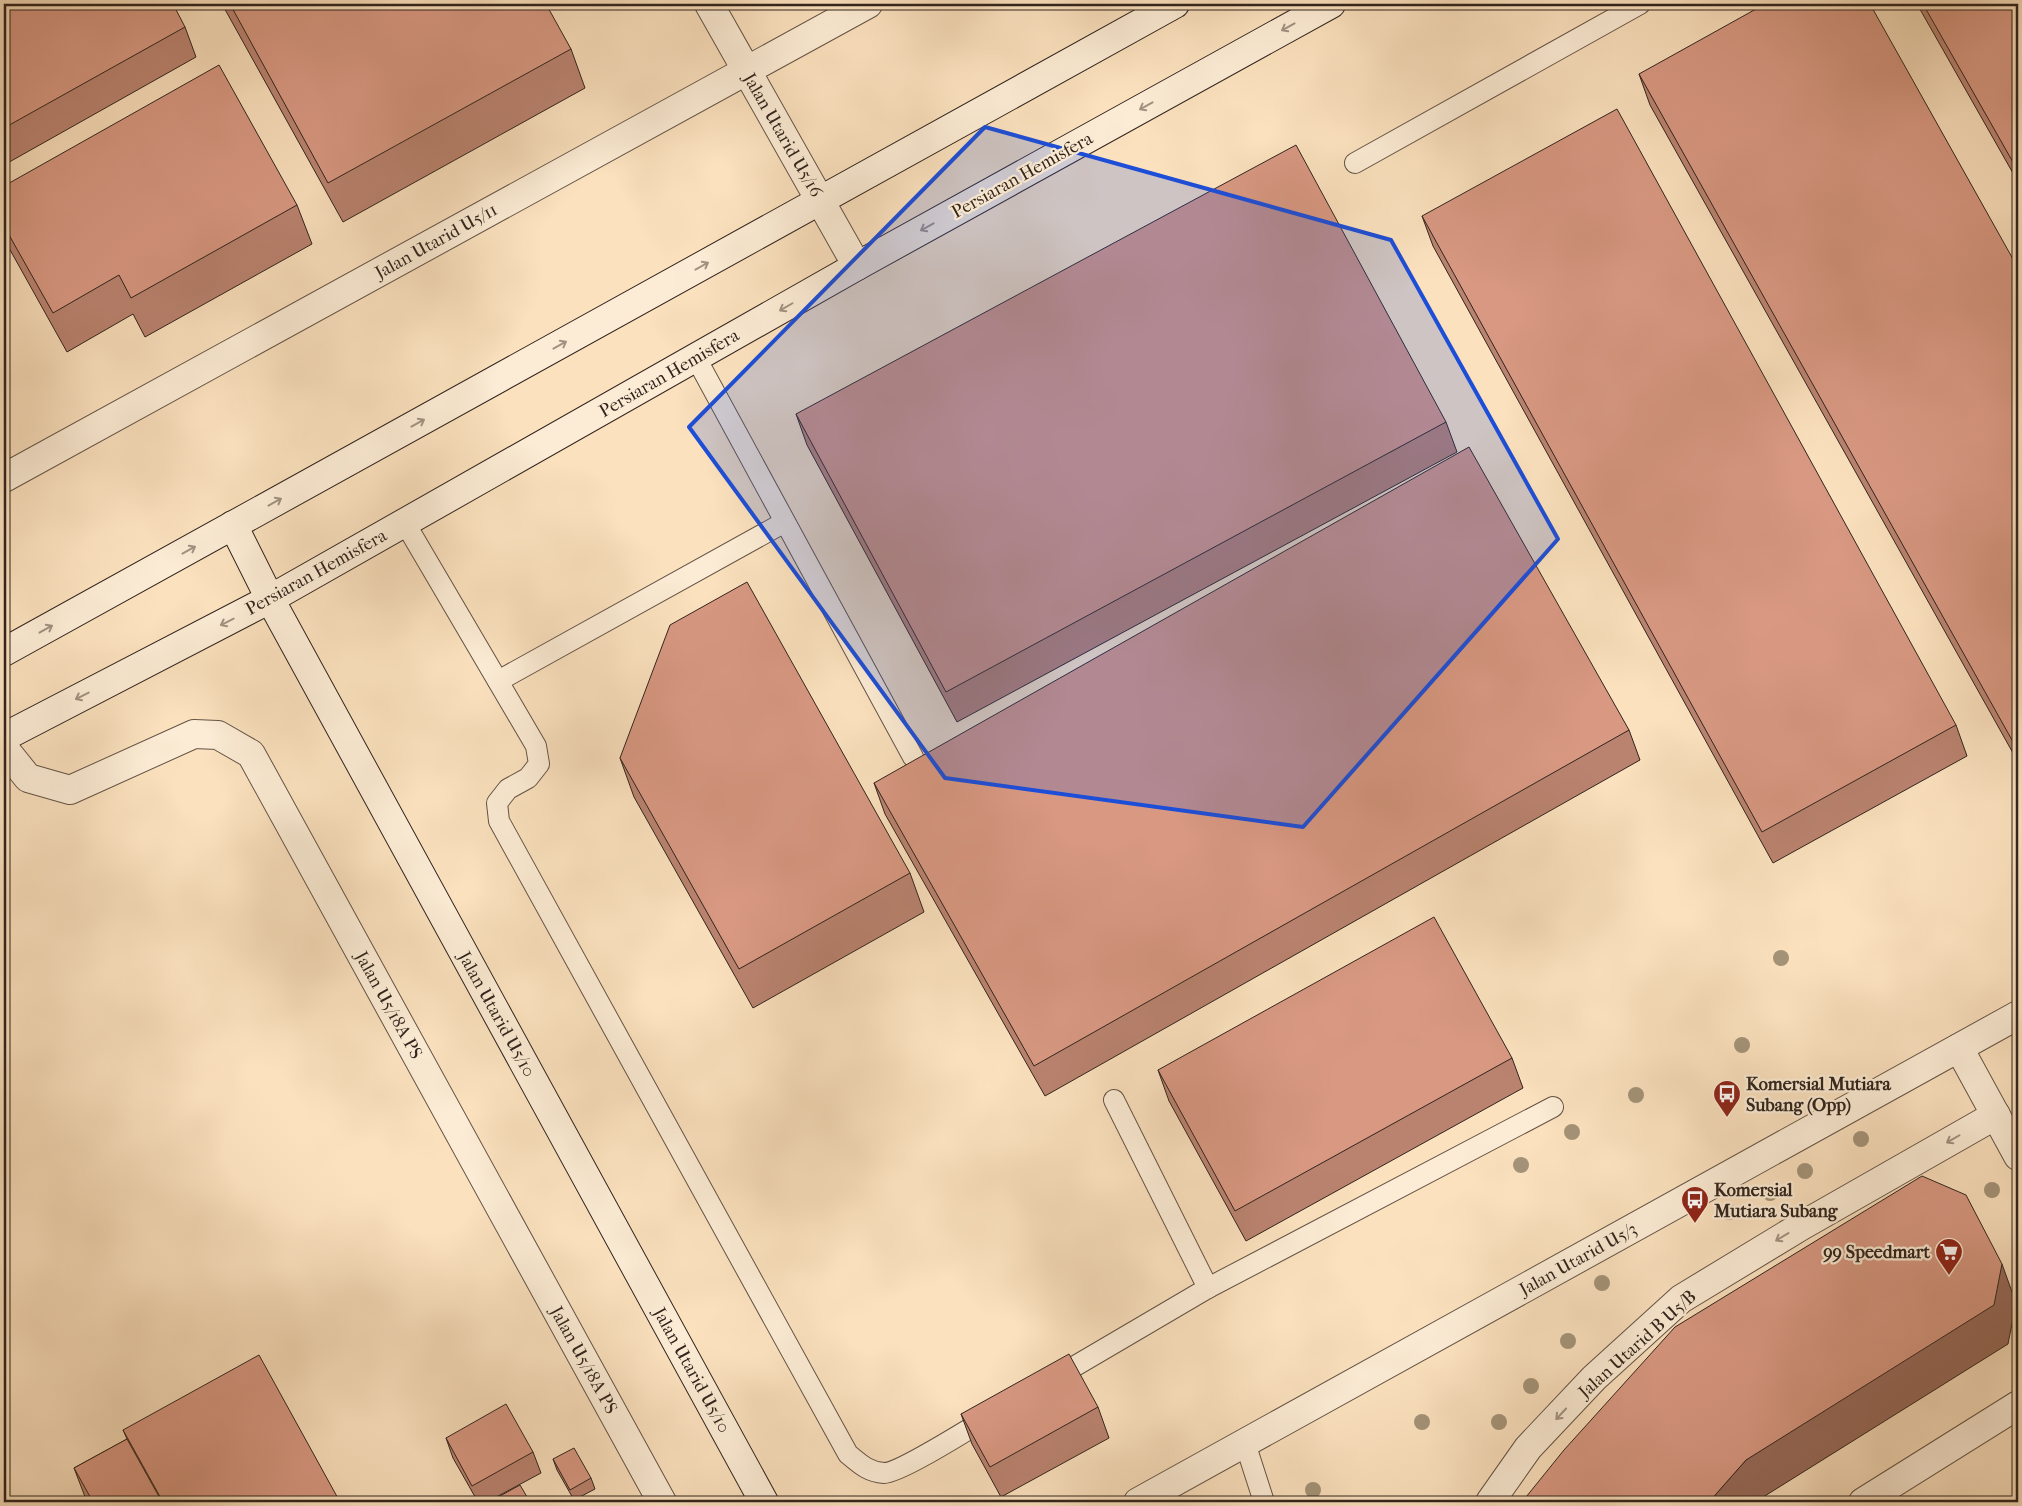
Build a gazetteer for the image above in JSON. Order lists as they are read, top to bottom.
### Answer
{
  "streets": {
    "street": [
      "Jalan Utarid U5/16",
      "Persiaran Hemisfera",
      "Jalan Utarid U5/11",
      "Jalan U5/18A PS",
      "Jalan Utarid U5/10",
      "Jalan Utarid U5/3",
      "Jalan Utarid B U5/B"
    ]
  },
  "crossings": [
    ["Jalan Utarid U5/16", "Persiaran Hemisfera"],
    ["Jalan Utarid U5/16", "Jalan Utarid U5/11"],
    ["Persiaran Hemisfera", "Jalan Utarid U5/10"]
  ],
  "one_way": ["Jalan Utarid B U5/B"],
  "places": {
    "bus stop": ["Komersial Mutiara Subang (Opp)", "Komersial Mutiara Subang"],
    "supermarket": ["99 Speedmart"]
  }
}
